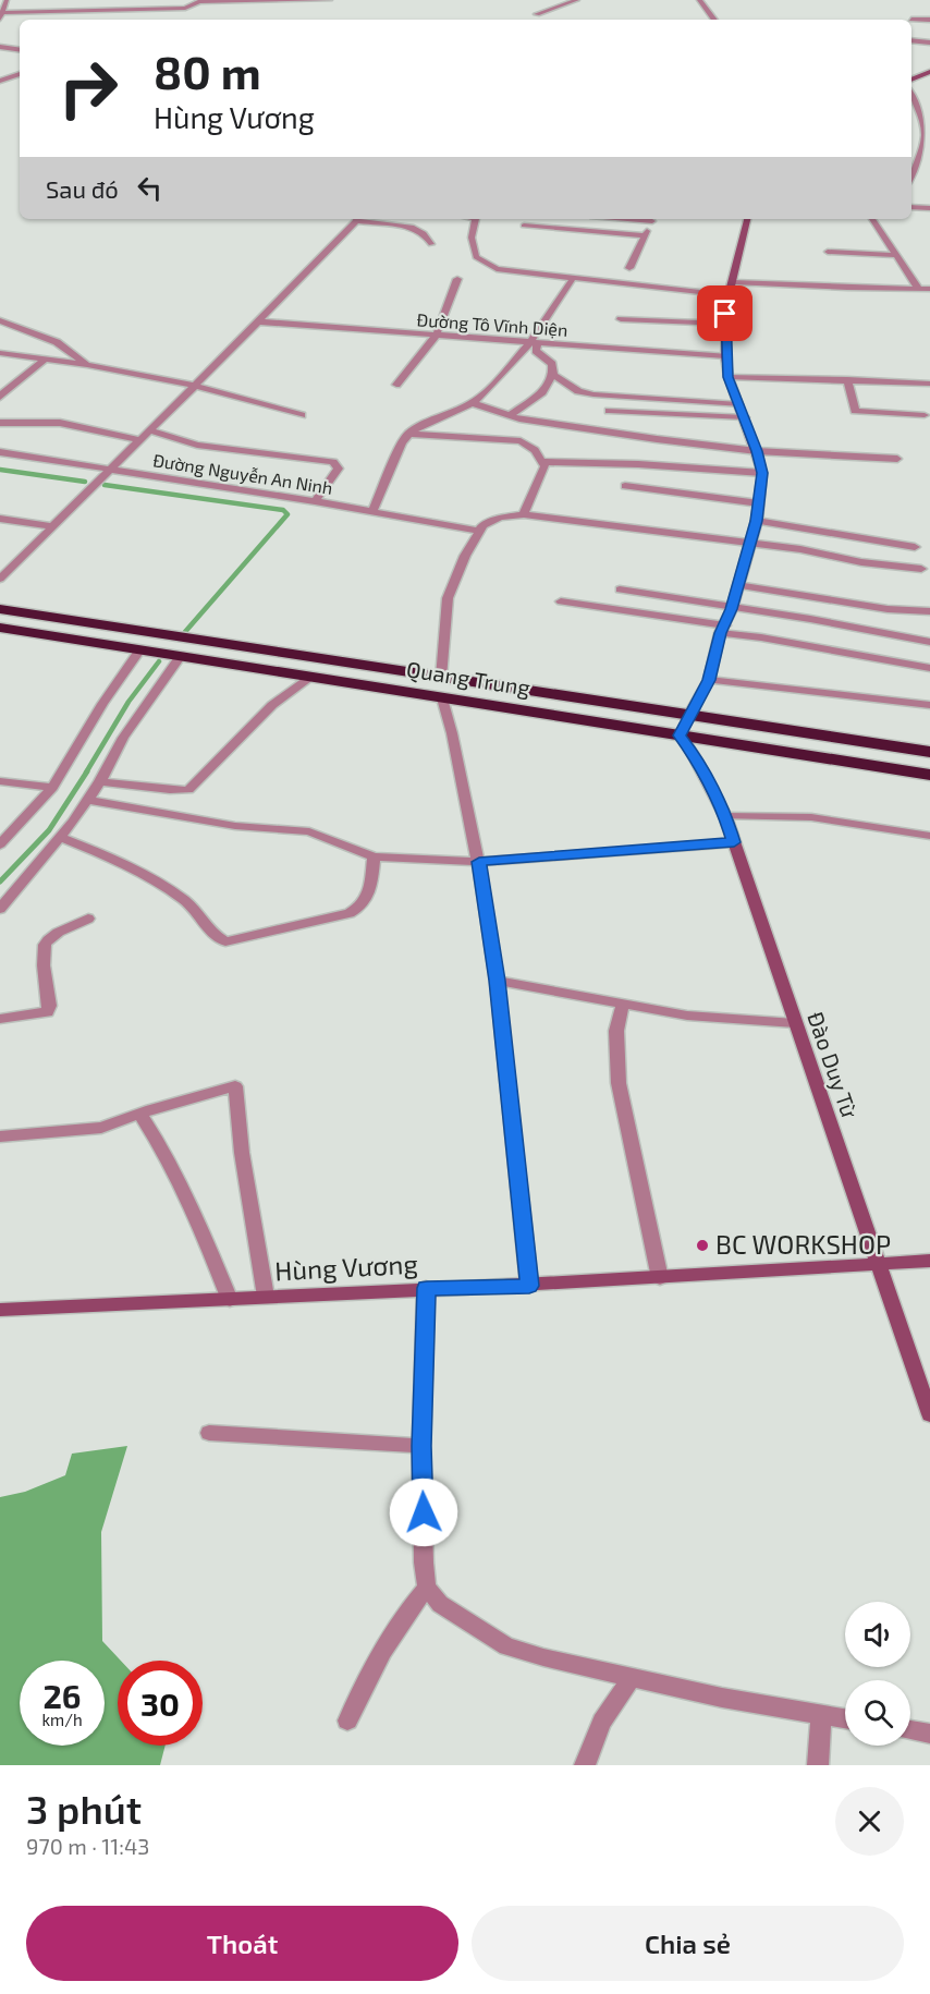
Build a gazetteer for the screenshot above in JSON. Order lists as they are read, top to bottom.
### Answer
{
  "streets": {
    "highway": ["Quang Trung"],
    "street": [
      "Đường Tô Vĩnh Diện",
      "Đường Nguyễn An Ninh",
      "Đào Duy Từ",
      "Hùng Vương"
    ]
  },
  "crossings": [
    ["Quang Trung", "Đào Duy Từ"],
    ["Đào Duy Từ", "Hùng Vương"]
  ],
  "places": ["BC WORKSHOP"],
  "page": {
    "turn": ["80 m", "Hùng Vương"],
    "then": "Sau đó",
    "speed": "26 km/h",
    "limit": "30",
    "heading": ["3 phút", "970 m · 11:43"],
    "buttons": ["Thoát", "Chia sẻ"]
  }
}
